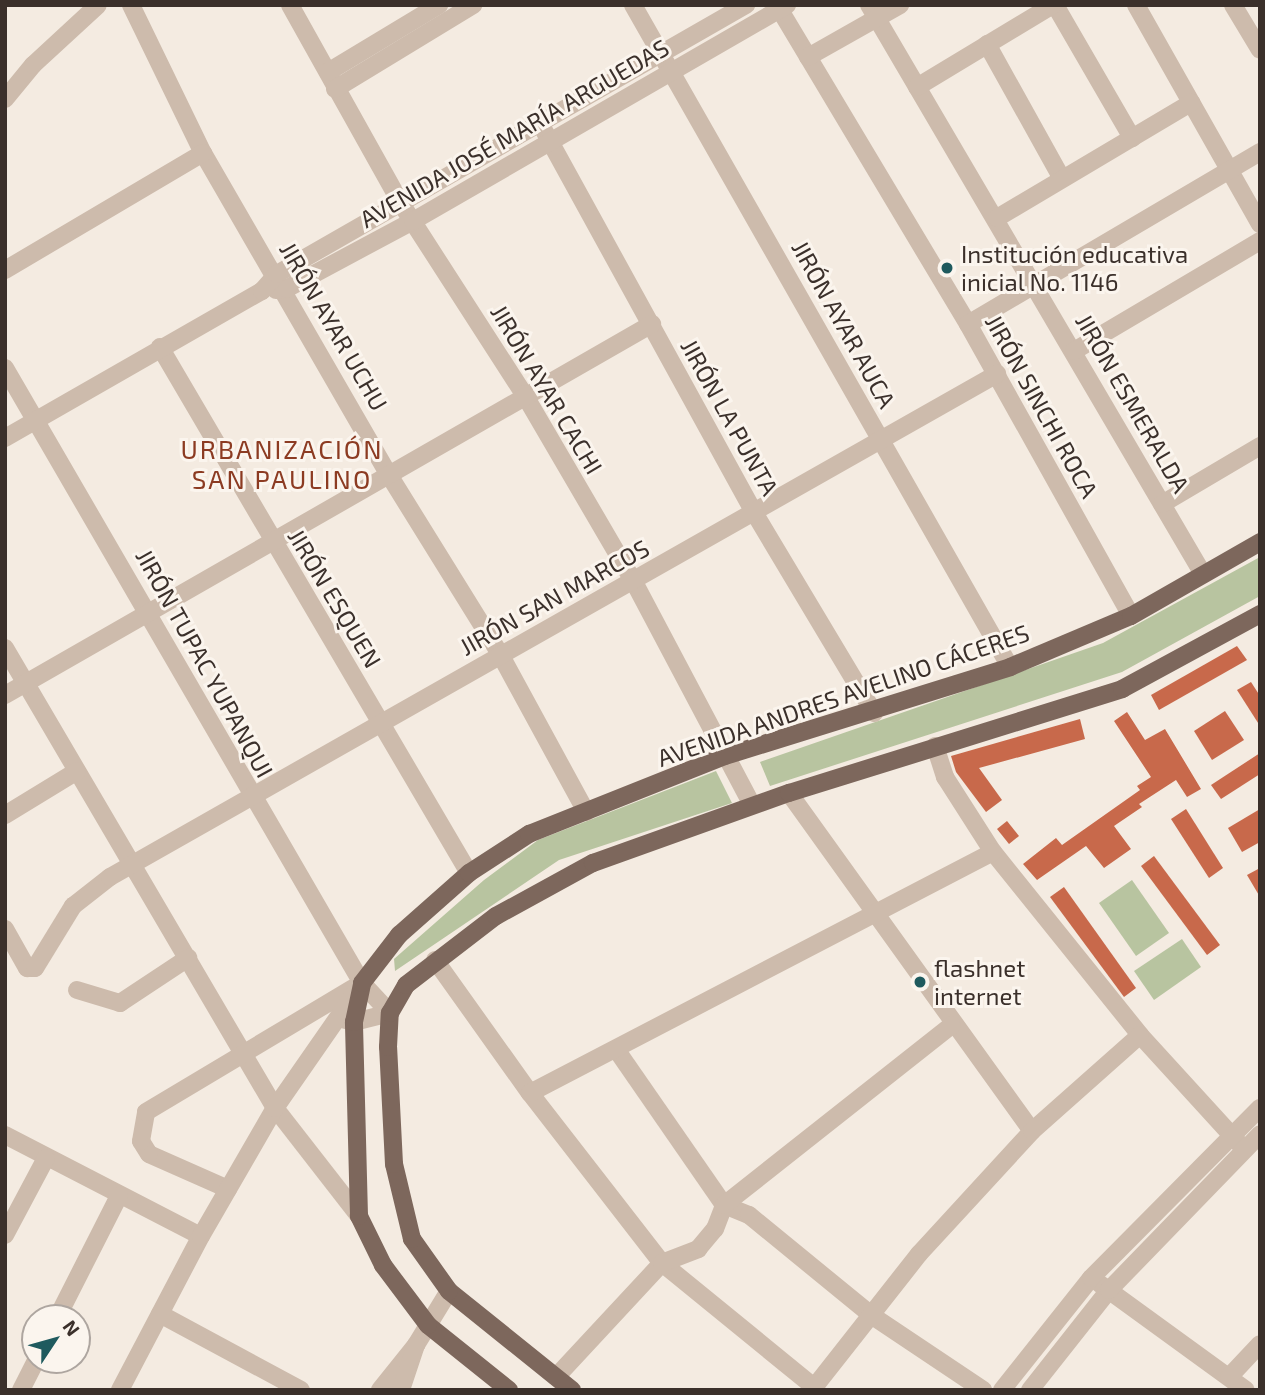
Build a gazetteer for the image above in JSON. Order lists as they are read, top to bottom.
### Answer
{
  "streets": {
    "main road": ["AVENIDA ANDRES AVELINO CÁCERES"],
    "street": [
      "AVENIDA JOSÉ MARÍA ARGUEDAS",
      "JIRÓN AYAR AUCA",
      "JIRÓN AYAR UCHU",
      "JIRÓN AYAR CACHI",
      "JIRÓN ESMERALDA",
      "JIRÓN SINCHI ROCA",
      "JIRÓN LA PUNTA",
      "JIRÓN SAN MARCOS",
      "JIRÓN ESQUEN",
      "JIRÓN TUPAC YUPANQUI"
    ]
  },
  "crossings": [
    ["AVENIDA JOSÉ MARÍA ARGUEDAS", "JIRÓN AYAR AUCA"],
    ["AVENIDA JOSÉ MARÍA ARGUEDAS", "JIRÓN AYAR UCHU"],
    ["AVENIDA JOSÉ MARÍA ARGUEDAS", "JIRÓN AYAR CACHI"],
    ["AVENIDA JOSÉ MARÍA ARGUEDAS", "JIRÓN SINCHI ROCA"],
    ["AVENIDA JOSÉ MARÍA ARGUEDAS", "JIRÓN LA PUNTA"],
    ["AVENIDA JOSÉ MARÍA ARGUEDAS", "JIRÓN ESQUEN"],
    ["AVENIDA JOSÉ MARÍA ARGUEDAS", "JIRÓN TUPAC YUPANQUI"],
    ["JIRÓN AYAR AUCA", "JIRÓN SAN MARCOS"],
    ["JIRÓN AYAR AUCA", "AVENIDA ANDRES AVELINO CÁCERES"],
    ["JIRÓN AYAR UCHU", "JIRÓN SAN MARCOS"],
    ["JIRÓN AYAR UCHU", "AVENIDA ANDRES AVELINO CÁCERES"],
    ["JIRÓN AYAR CACHI", "JIRÓN SAN MARCOS"],
    ["JIRÓN AYAR CACHI", "AVENIDA ANDRES AVELINO CÁCERES"],
    ["JIRÓN ESMERALDA", "AVENIDA ANDRES AVELINO CÁCERES"],
    ["JIRÓN SINCHI ROCA", "JIRÓN SAN MARCOS"],
    ["JIRÓN SINCHI ROCA", "AVENIDA ANDRES AVELINO CÁCERES"],
    ["JIRÓN LA PUNTA", "JIRÓN SAN MARCOS"],
    ["JIRÓN LA PUNTA", "AVENIDA ANDRES AVELINO CÁCERES"],
    ["JIRÓN SAN MARCOS", "JIRÓN ESQUEN"],
    ["JIRÓN SAN MARCOS", "JIRÓN TUPAC YUPANQUI"],
    ["JIRÓN ESQUEN", "AVENIDA ANDRES AVELINO CÁCERES"],
    ["JIRÓN TUPAC YUPANQUI", "AVENIDA ANDRES AVELINO CÁCERES"]
  ],
  "districts": ["URBANIZACIÓN SAN PAULINO"],
  "places": ["Institución educativa inicial No. 1146", "flashnet internet"],
  "north": "top right"
}
